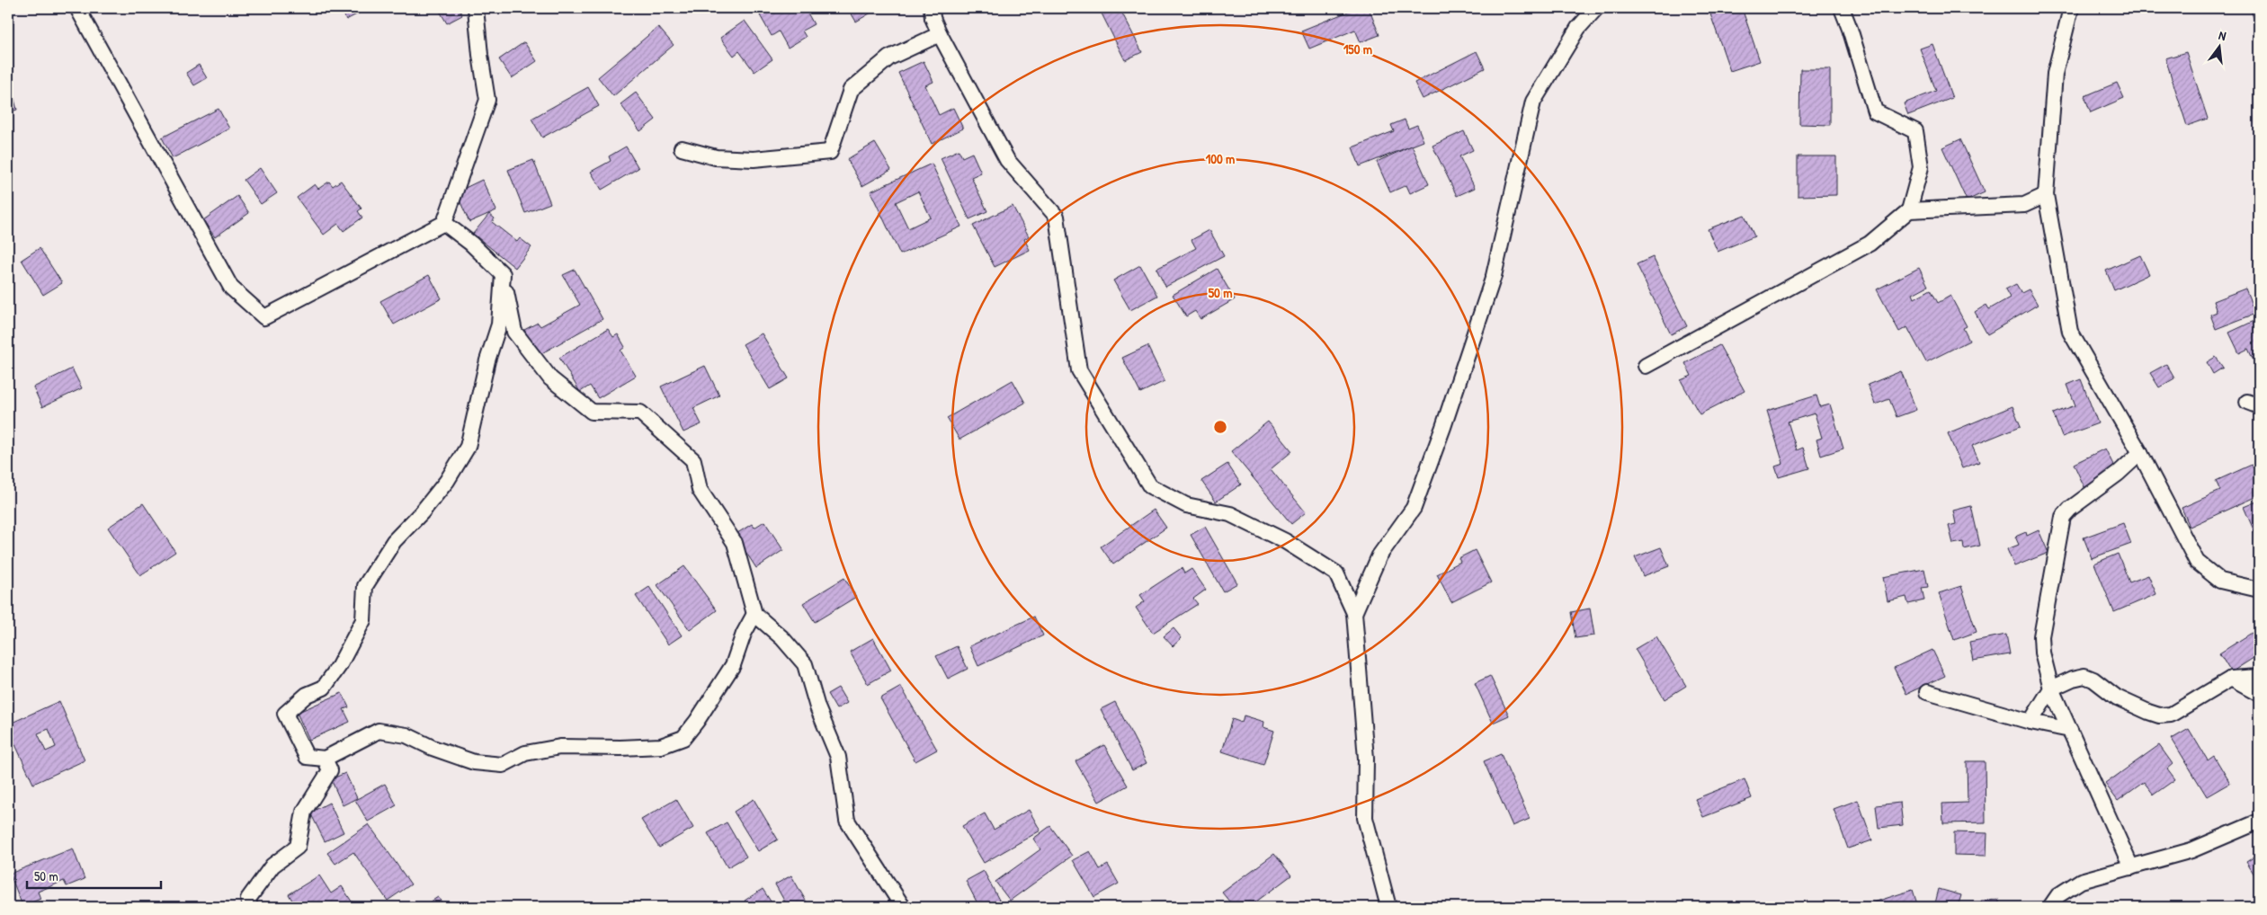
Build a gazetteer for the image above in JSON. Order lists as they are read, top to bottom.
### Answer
{
  "scale_bar": "50 m",
  "north": "top",
  "rings": ["150 m", "100 m", "50 m"]
}
